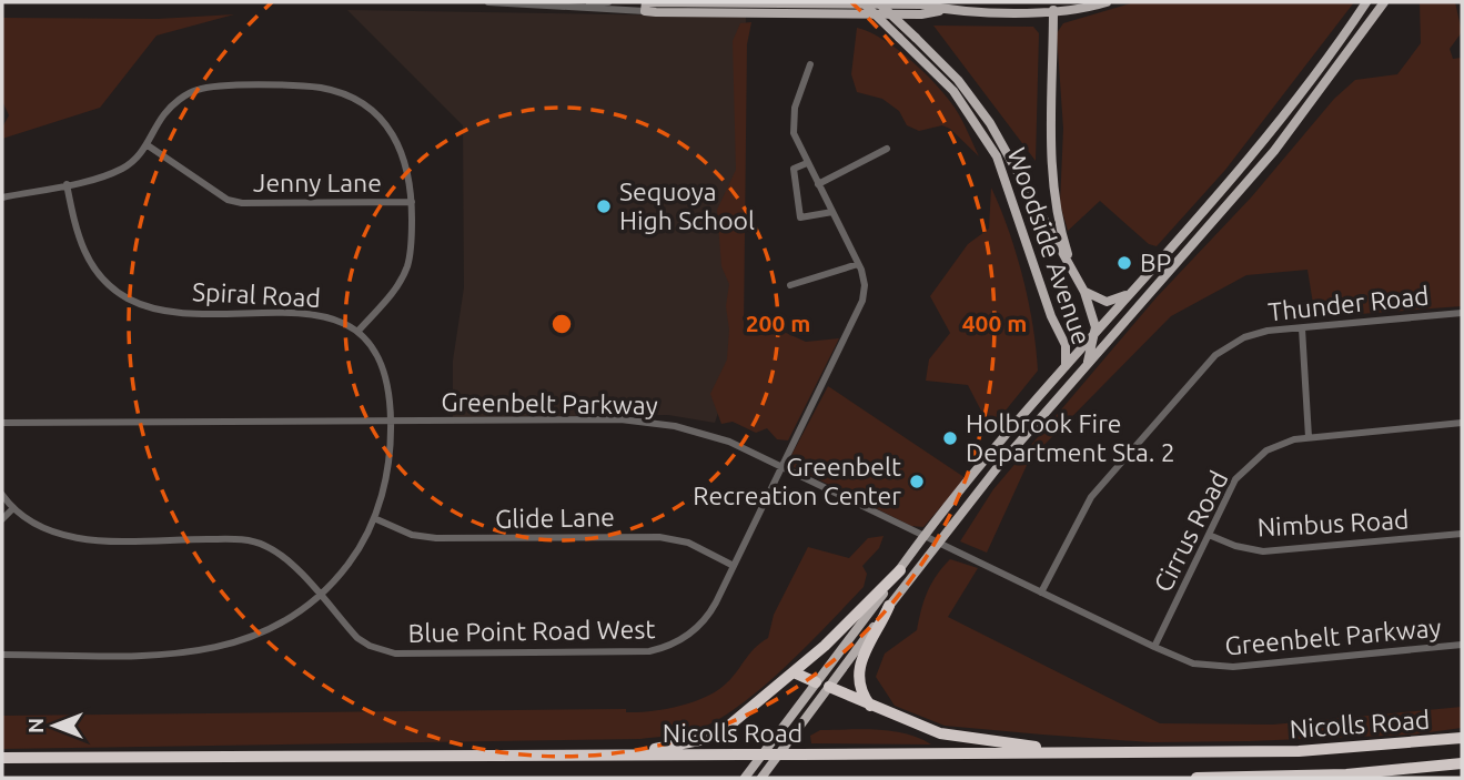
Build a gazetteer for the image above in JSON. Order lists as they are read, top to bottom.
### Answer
{
  "streets": {
    "highway": ["Nicolls Road"],
    "main road": ["Woodside Avenue"],
    "street": [
      "Jenny Lane",
      "Spiral Road",
      "Thunder Road",
      "Greenbelt Parkway",
      "Glide Lane",
      "Nimbus Road",
      "Cirrus Road",
      "Blue Point Road West"
    ]
  },
  "crossings": [
    ["Spiral Road", "Greenbelt Parkway"],
    ["Spiral Road", "Glide Lane"],
    ["Spiral Road", "Blue Point Road West"],
    ["Thunder Road", "Greenbelt Parkway"],
    ["Greenbelt Parkway", "Cirrus Road"],
    ["Greenbelt Parkway", "Blue Point Road West"],
    ["Glide Lane", "Blue Point Road West"],
    ["Nimbus Road", "Cirrus Road"]
  ],
  "places": [
    "Sequoya High School",
    "BP",
    "Holbrook Fire Department Sta. 2",
    "Greenbelt Recreation Center"
  ],
  "north": "left",
  "rings": ["200 m", "400 m"]
}
